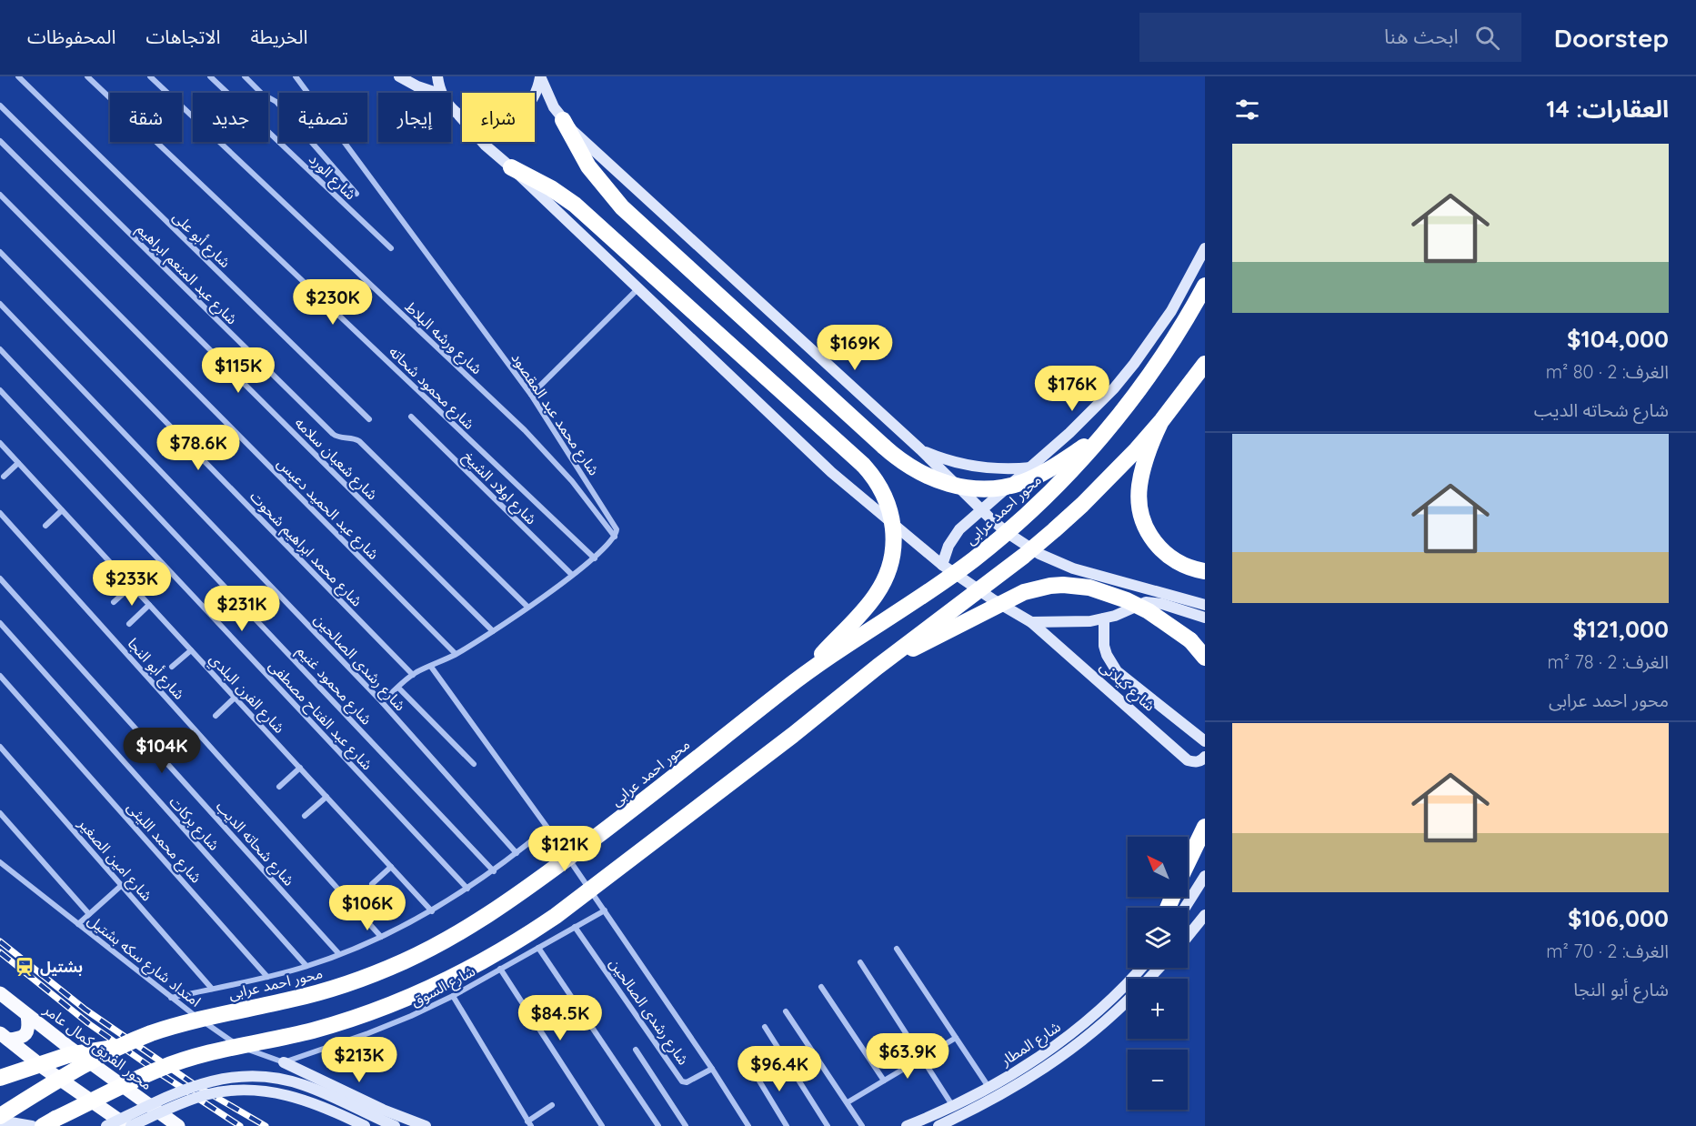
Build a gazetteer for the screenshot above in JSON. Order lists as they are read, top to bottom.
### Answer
{
  "streets": {
    "highway": ["محور احمد عرابى"],
    "main road": ["محور الفريق كمال عامر"],
    "street": [
      "شارع الورد",
      "شارع أبو على",
      "شارع عبد المنعم ابراهيم",
      "شارع ورشه البلاط",
      "شارع محمود شحاته",
      "شارع محمد عبد المقصود",
      "شارع شعبان سلامه",
      "شارع اولاد الشيخ",
      "شارع عبد الحميد دعبس",
      "شارع محمد ابراهيم شحوت",
      "شارع رشدى الصالحين",
      "شارع أبو النجا",
      "شارع محمود غنيم",
      "شارع كيلانى",
      "شارع الفرن البلدي",
      "شارع عبد الفتاح مصطفى",
      "شارع بركات",
      "شارع محمد الليثى",
      "شارع شحاته الديب",
      "شارع امين الصغير",
      "امتداد شارع سكه بشتيل",
      "شارع السوق",
      "شارع المطار"
    ]
  },
  "crossings": [
    ["شارع ورشه البلاط", "شارع محمد عبد المقصود"],
    ["شارع رشدى الصالحين", "شارع السوق"],
    ["امتداد شارع سكه بشتيل", "شارع السوق"]
  ],
  "places": {
    "station": ["بشتيل"]
  },
  "north": "top left",
  "page": {
    "header": "Doorstep",
    "search": "ابحث هنا",
    "nav": ["الخريطة", "الاتجاهات", "المحفوظات"],
    "heading": "العقارات: 14",
    "chip": [
      "شراء",
      "إيجار",
      "تصفية",
      "جديد",
      "شقة"
    ],
    "list": [
      {
        "name": "$104,000",
        "note": "الغرف: 2 · 80 m² · شارع شحاته الديب"
      },
      {
        "name": "$121,000",
        "note": "الغرف: 2 · 78 m² · محور احمد عرابى"
      },
      {
        "name": "$106,000",
        "note": "الغرف: 2 · 70 m² · شارع أبو النجا"
      }
    ],
    "price": [
      "$230K",
      "$169K",
      "$115K",
      "$176K",
      "$78.6K",
      "$233K",
      "$231K",
      "$104K",
      "$121K",
      "$106K",
      "$84.5K",
      "$63.9K",
      "$213K",
      "$96.4K"
    ],
    "map_buttons": ["+", "−"]
  }
}
